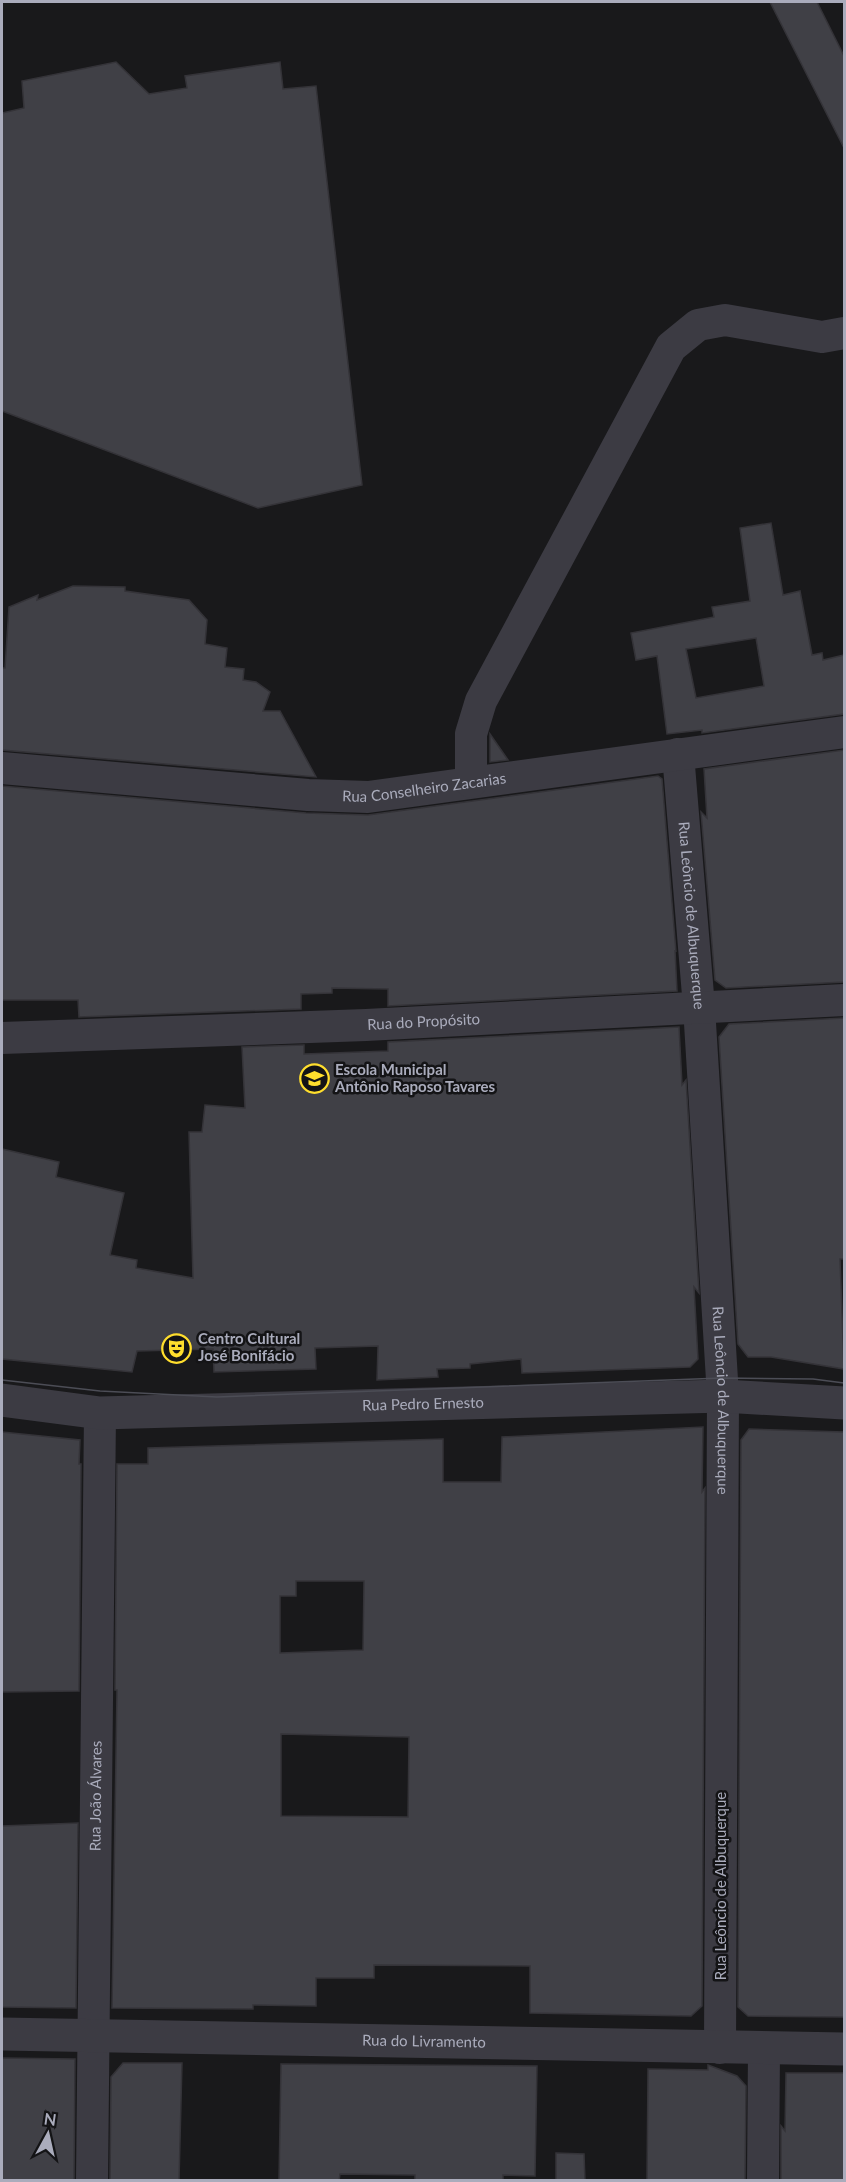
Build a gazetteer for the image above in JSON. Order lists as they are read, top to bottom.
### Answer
{
  "streets": {
    "street": [
      "Rua Conselheiro Zacarias",
      "Rua Leôncio de Albuquerque",
      "Rua do Propósito",
      "Rua Pedro Ernesto",
      "Rua João Álvares",
      "Rua do Livramento"
    ]
  },
  "crossings": [
    ["Rua Conselheiro Zacarias", "Rua Leôncio de Albuquerque"],
    ["Rua Leôncio de Albuquerque", "Rua do Propósito"],
    ["Rua Leôncio de Albuquerque", "Rua Pedro Ernesto"],
    ["Rua Leôncio de Albuquerque", "Rua do Livramento"],
    ["Rua Pedro Ernesto", "Rua João Álvares"],
    ["Rua João Álvares", "Rua do Livramento"]
  ],
  "places": {
    "school or university": ["Escola Municipal Antônio Raposo Tavares"],
    "theatre": ["Centro Cultural José Bonifácio"]
  },
  "north": "top"
}
